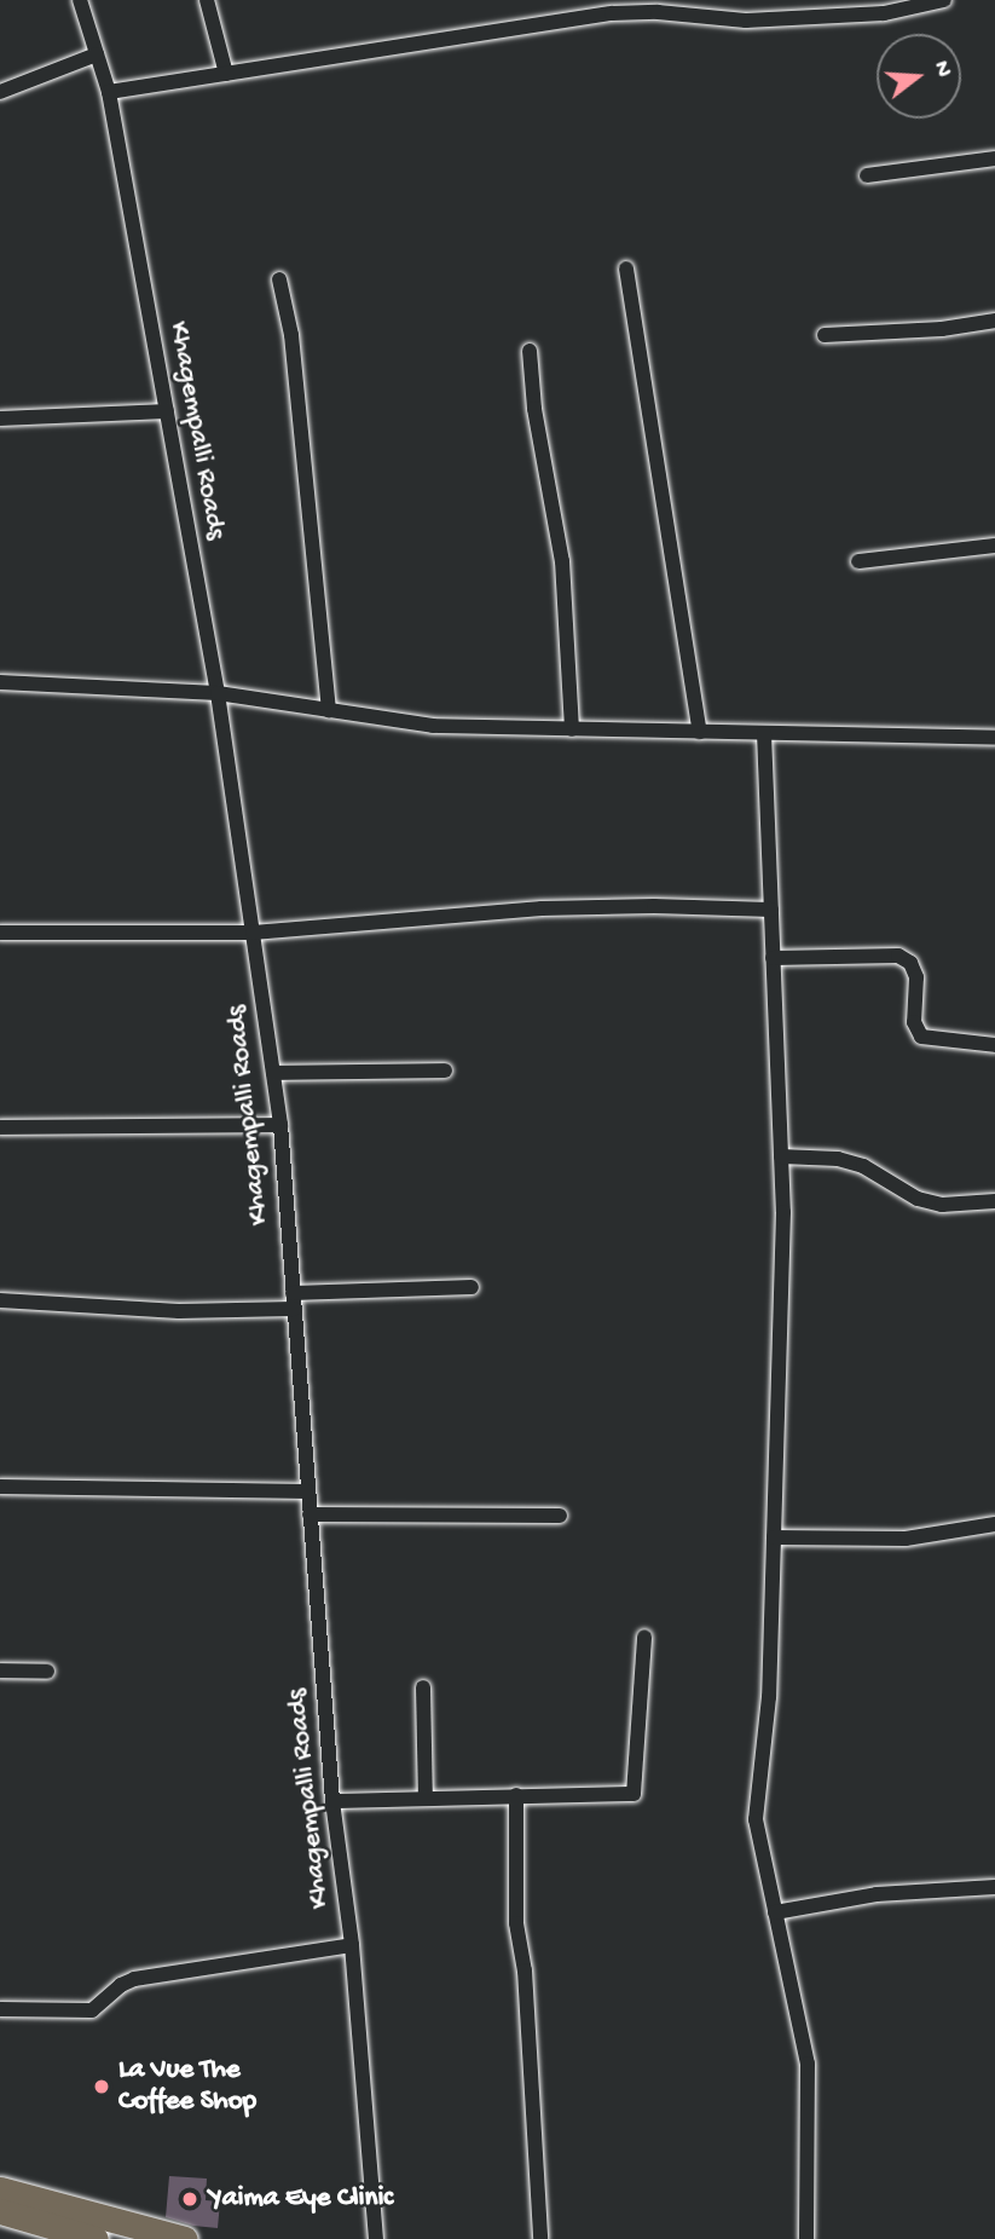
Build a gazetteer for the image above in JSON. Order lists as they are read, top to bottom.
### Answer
{
  "streets": {
    "street": ["Khagempalli Roads"]
  },
  "places": ["La Vue The Coffee Shop", "Yaima Eye Clinic"],
  "north": "right"
}
